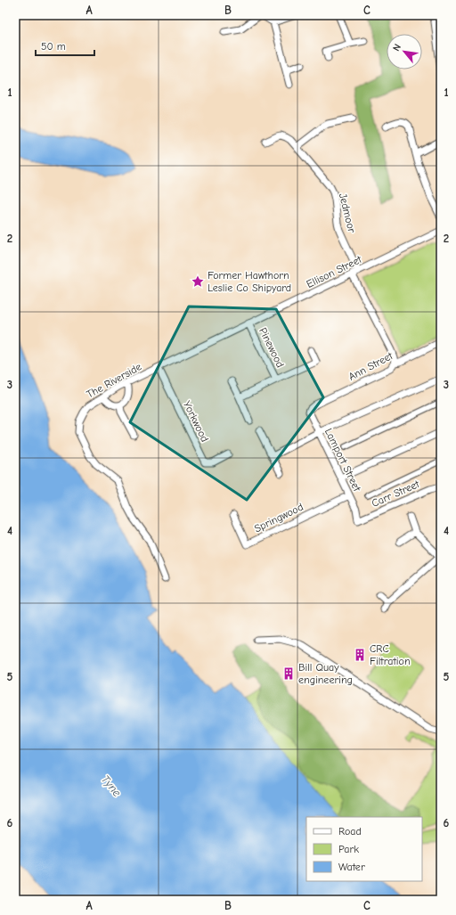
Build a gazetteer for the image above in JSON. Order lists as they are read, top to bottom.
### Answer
{
  "streets": {
    "street": [
      "Jedmoor",
      "Ellison Street",
      "Pinewood",
      "Ann Street",
      "The Riverside",
      "Yorkwood",
      "Lamport Street",
      "Carr Street",
      "Springwood"
    ]
  },
  "crossings": [
    ["Jedmoor", "Ellison Street"],
    ["Ellison Street", "Pinewood"],
    ["Ellison Street", "The Riverside"],
    ["Ellison Street", "Yorkwood"],
    ["Ann Street", "Lamport Street"],
    ["The Riverside", "Yorkwood"],
    ["Lamport Street", "Carr Street"],
    ["Lamport Street", "Springwood"]
  ],
  "water": ["Tyne"],
  "places": {
    "place": ["Former Hawthorn Leslie Co Shipyard"],
    "building": ["CRC Filtration", "Bill Quay engineering"]
  },
  "legend": ["Road", "Park", "Water"],
  "scale_bar": "50 m",
  "north": "top left",
  "grid": {
    "columns": ["A", "B", "C"],
    "rows": [
      "1",
      "2",
      "3",
      "4",
      "5",
      "6"
    ]
  }
}
